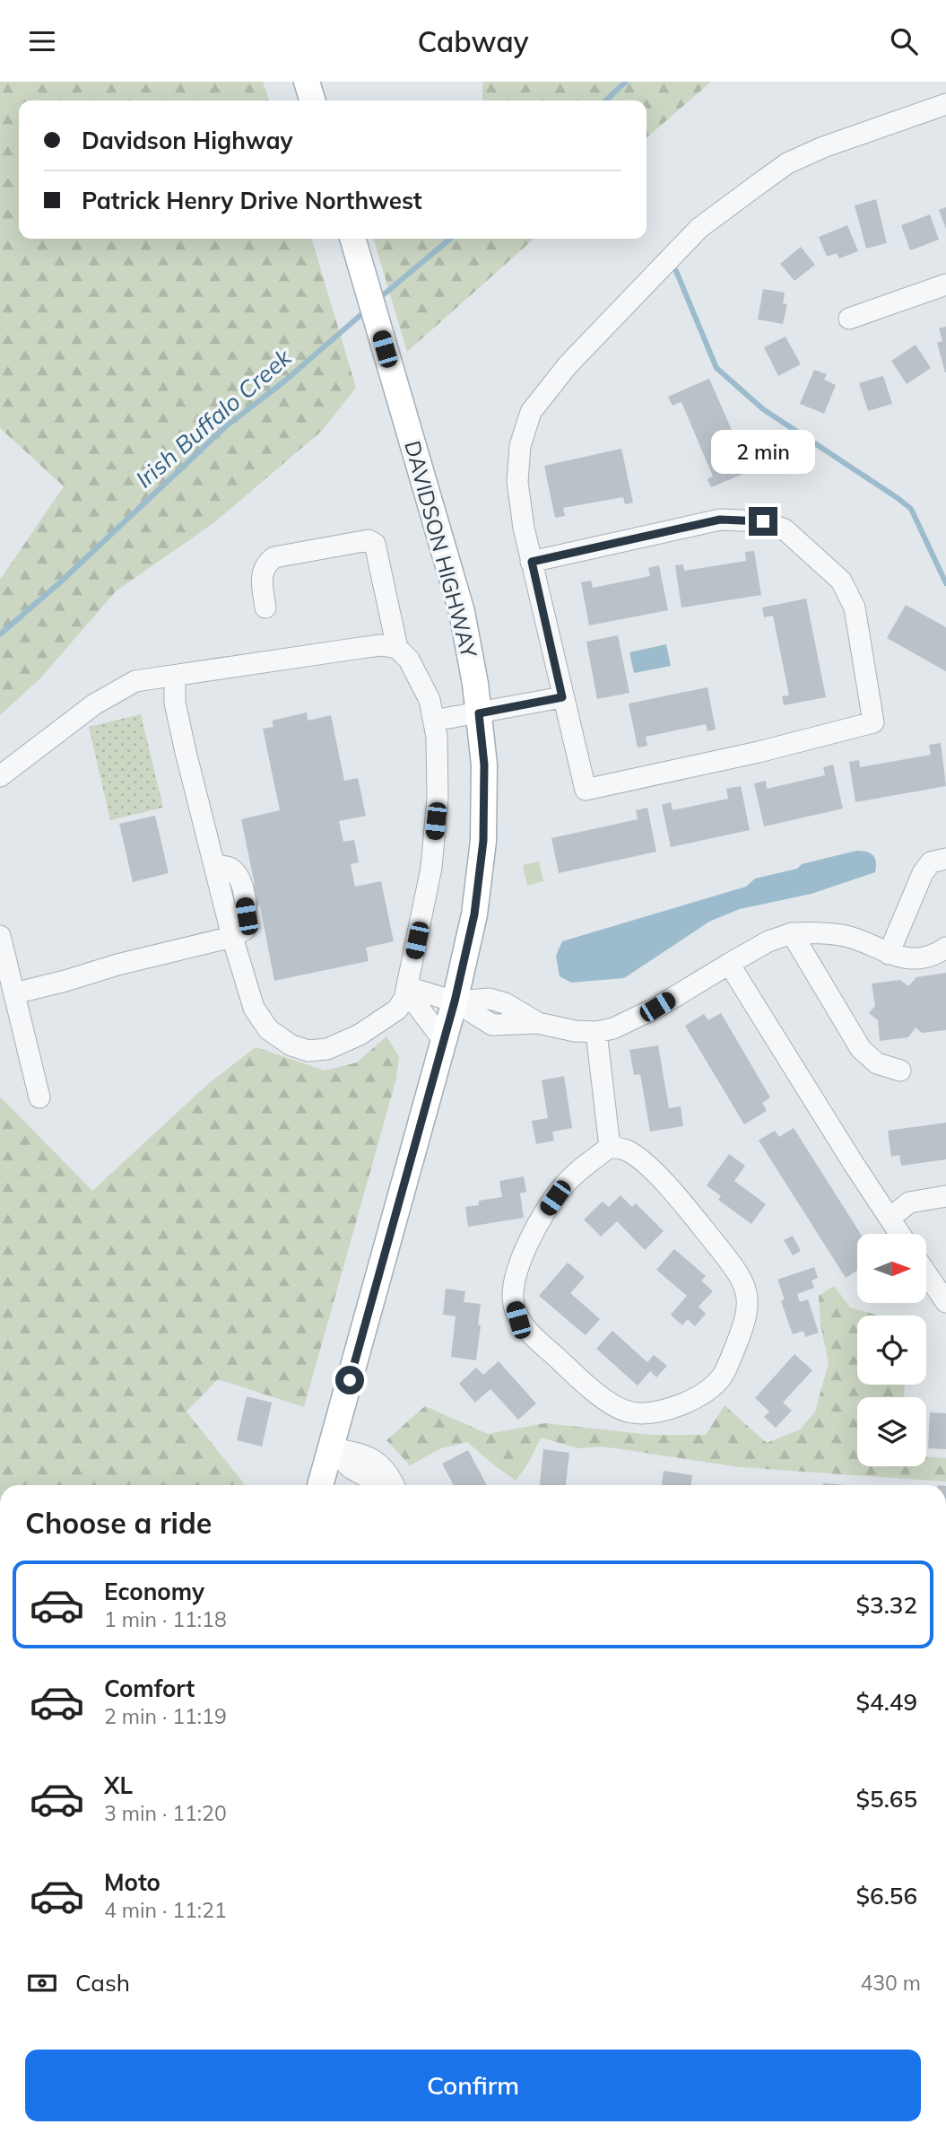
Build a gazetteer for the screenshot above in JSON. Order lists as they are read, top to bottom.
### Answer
{
  "streets": {
    "main road": ["DAVIDSON HIGHWAY"]
  },
  "water": ["Irish Buffalo Creek"],
  "north": "right",
  "page": {
    "header": "Cabway",
    "banner": ["Davidson Highway", "Patrick Henry Drive Northwest"],
    "bubble": "2 min",
    "heading": "Choose a ride",
    "list": [
      {
        "name": "Economy",
        "note": "1 min · 11:18",
        "value": "$3.32"
      },
      {
        "name": "Comfort",
        "note": "2 min · 11:19",
        "value": "$4.49"
      },
      {
        "name": "XL",
        "note": "3 min · 11:20",
        "value": "$5.65"
      },
      {
        "name": "Moto",
        "note": "4 min · 11:21",
        "value": "$6.56"
      }
    ],
    "pay": ["Cash", "430 m"],
    "buttons": "Confirm"
  }
}
